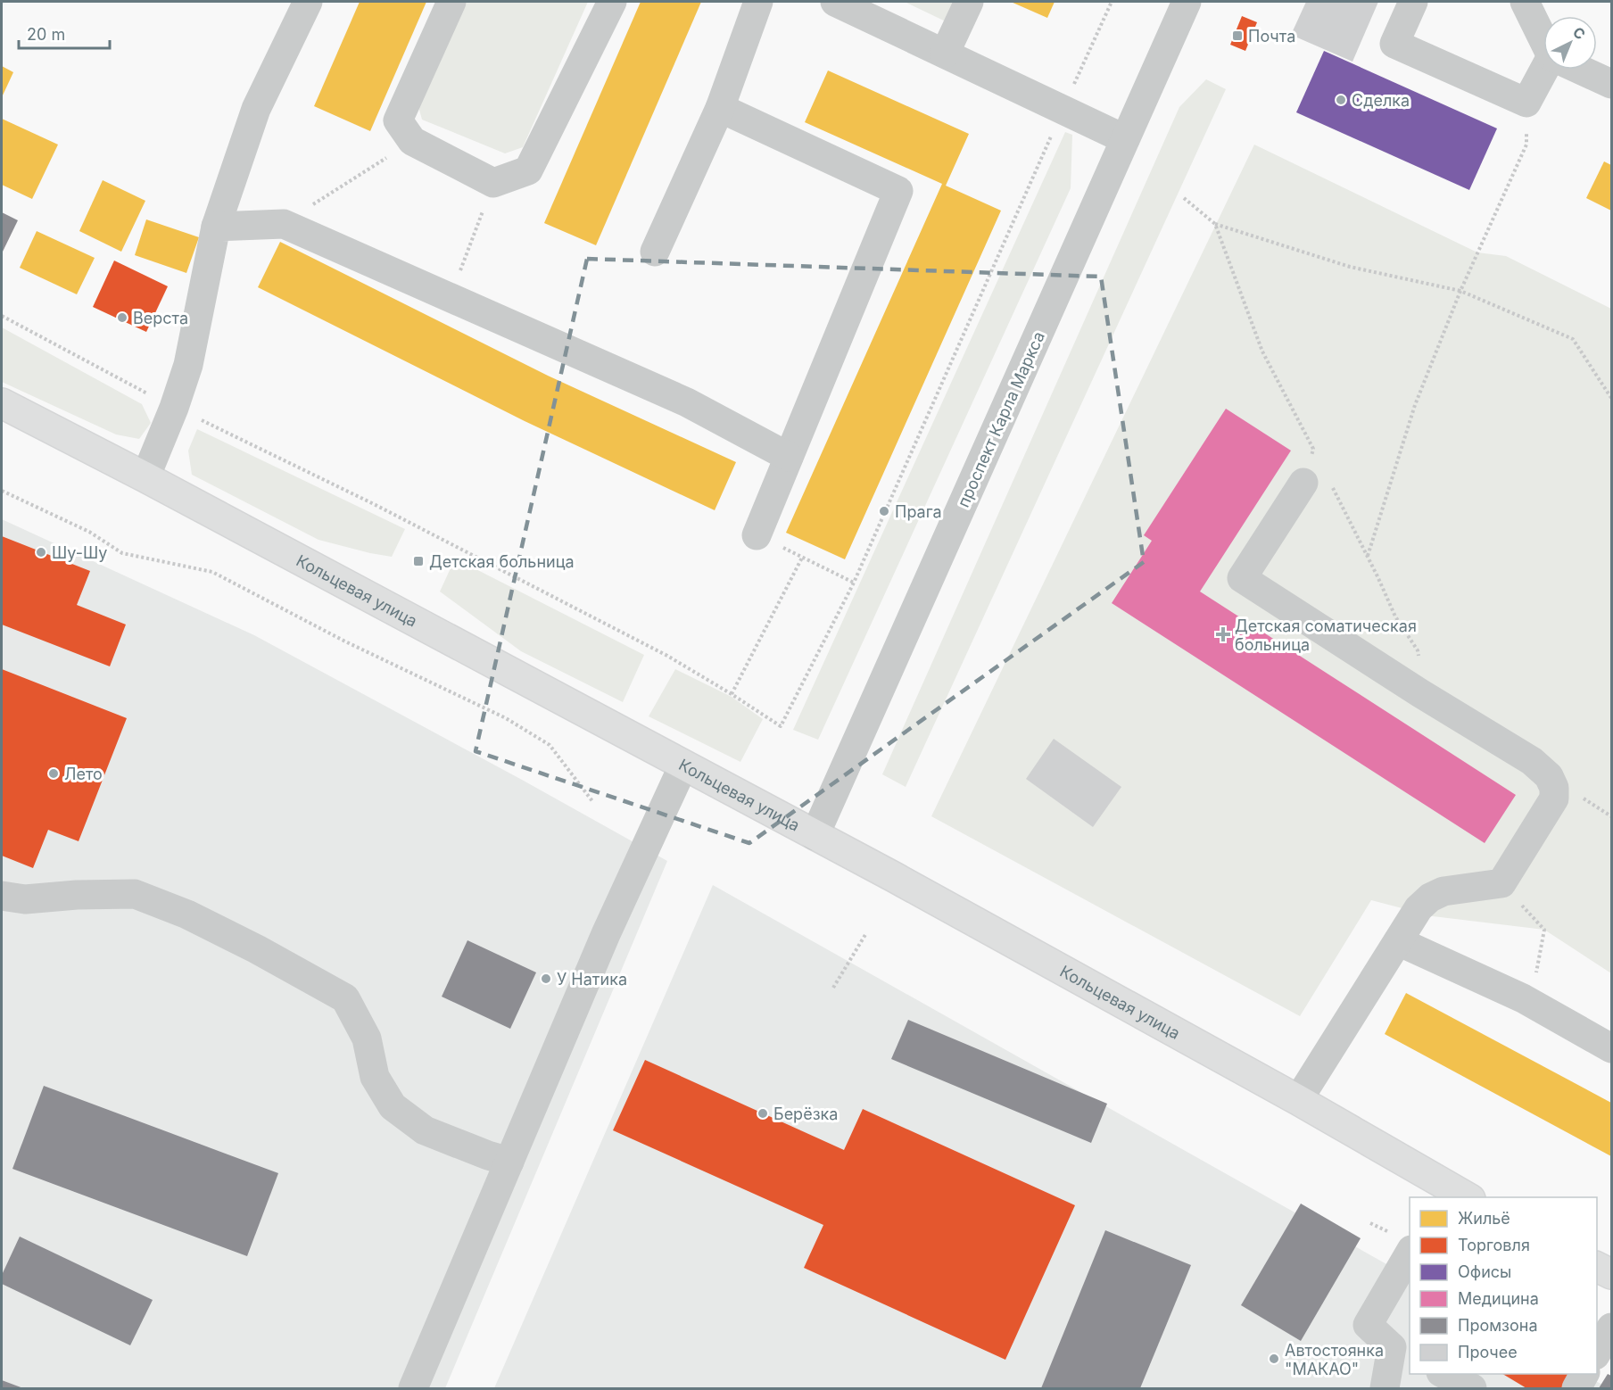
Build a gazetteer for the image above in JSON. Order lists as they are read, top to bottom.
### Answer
{
  "streets": {
    "main road": ["Кольцевая улица"],
    "street": ["проспект Карла Маркса"]
  },
  "crossings": [
    ["проспект Карла Маркса", "Кольцевая улица"]
  ],
  "places": {
    "transit": ["Почта", "Детская больница"],
    "other": [
      "Сделка",
      "Верста",
      "Прага",
      "Шу-Шу",
      "Лето",
      "У Натика",
      "Берёзка",
      "Автостоянка \"МАКАО\""
    ],
    "health": ["Детская соматическая больница"]
  },
  "legend": [
    "Жильё",
    "Торговля",
    "Офисы",
    "Медицина",
    "Промзона",
    "Прочее"
  ],
  "scale_bar": "20 m",
  "north": "top right"
}
